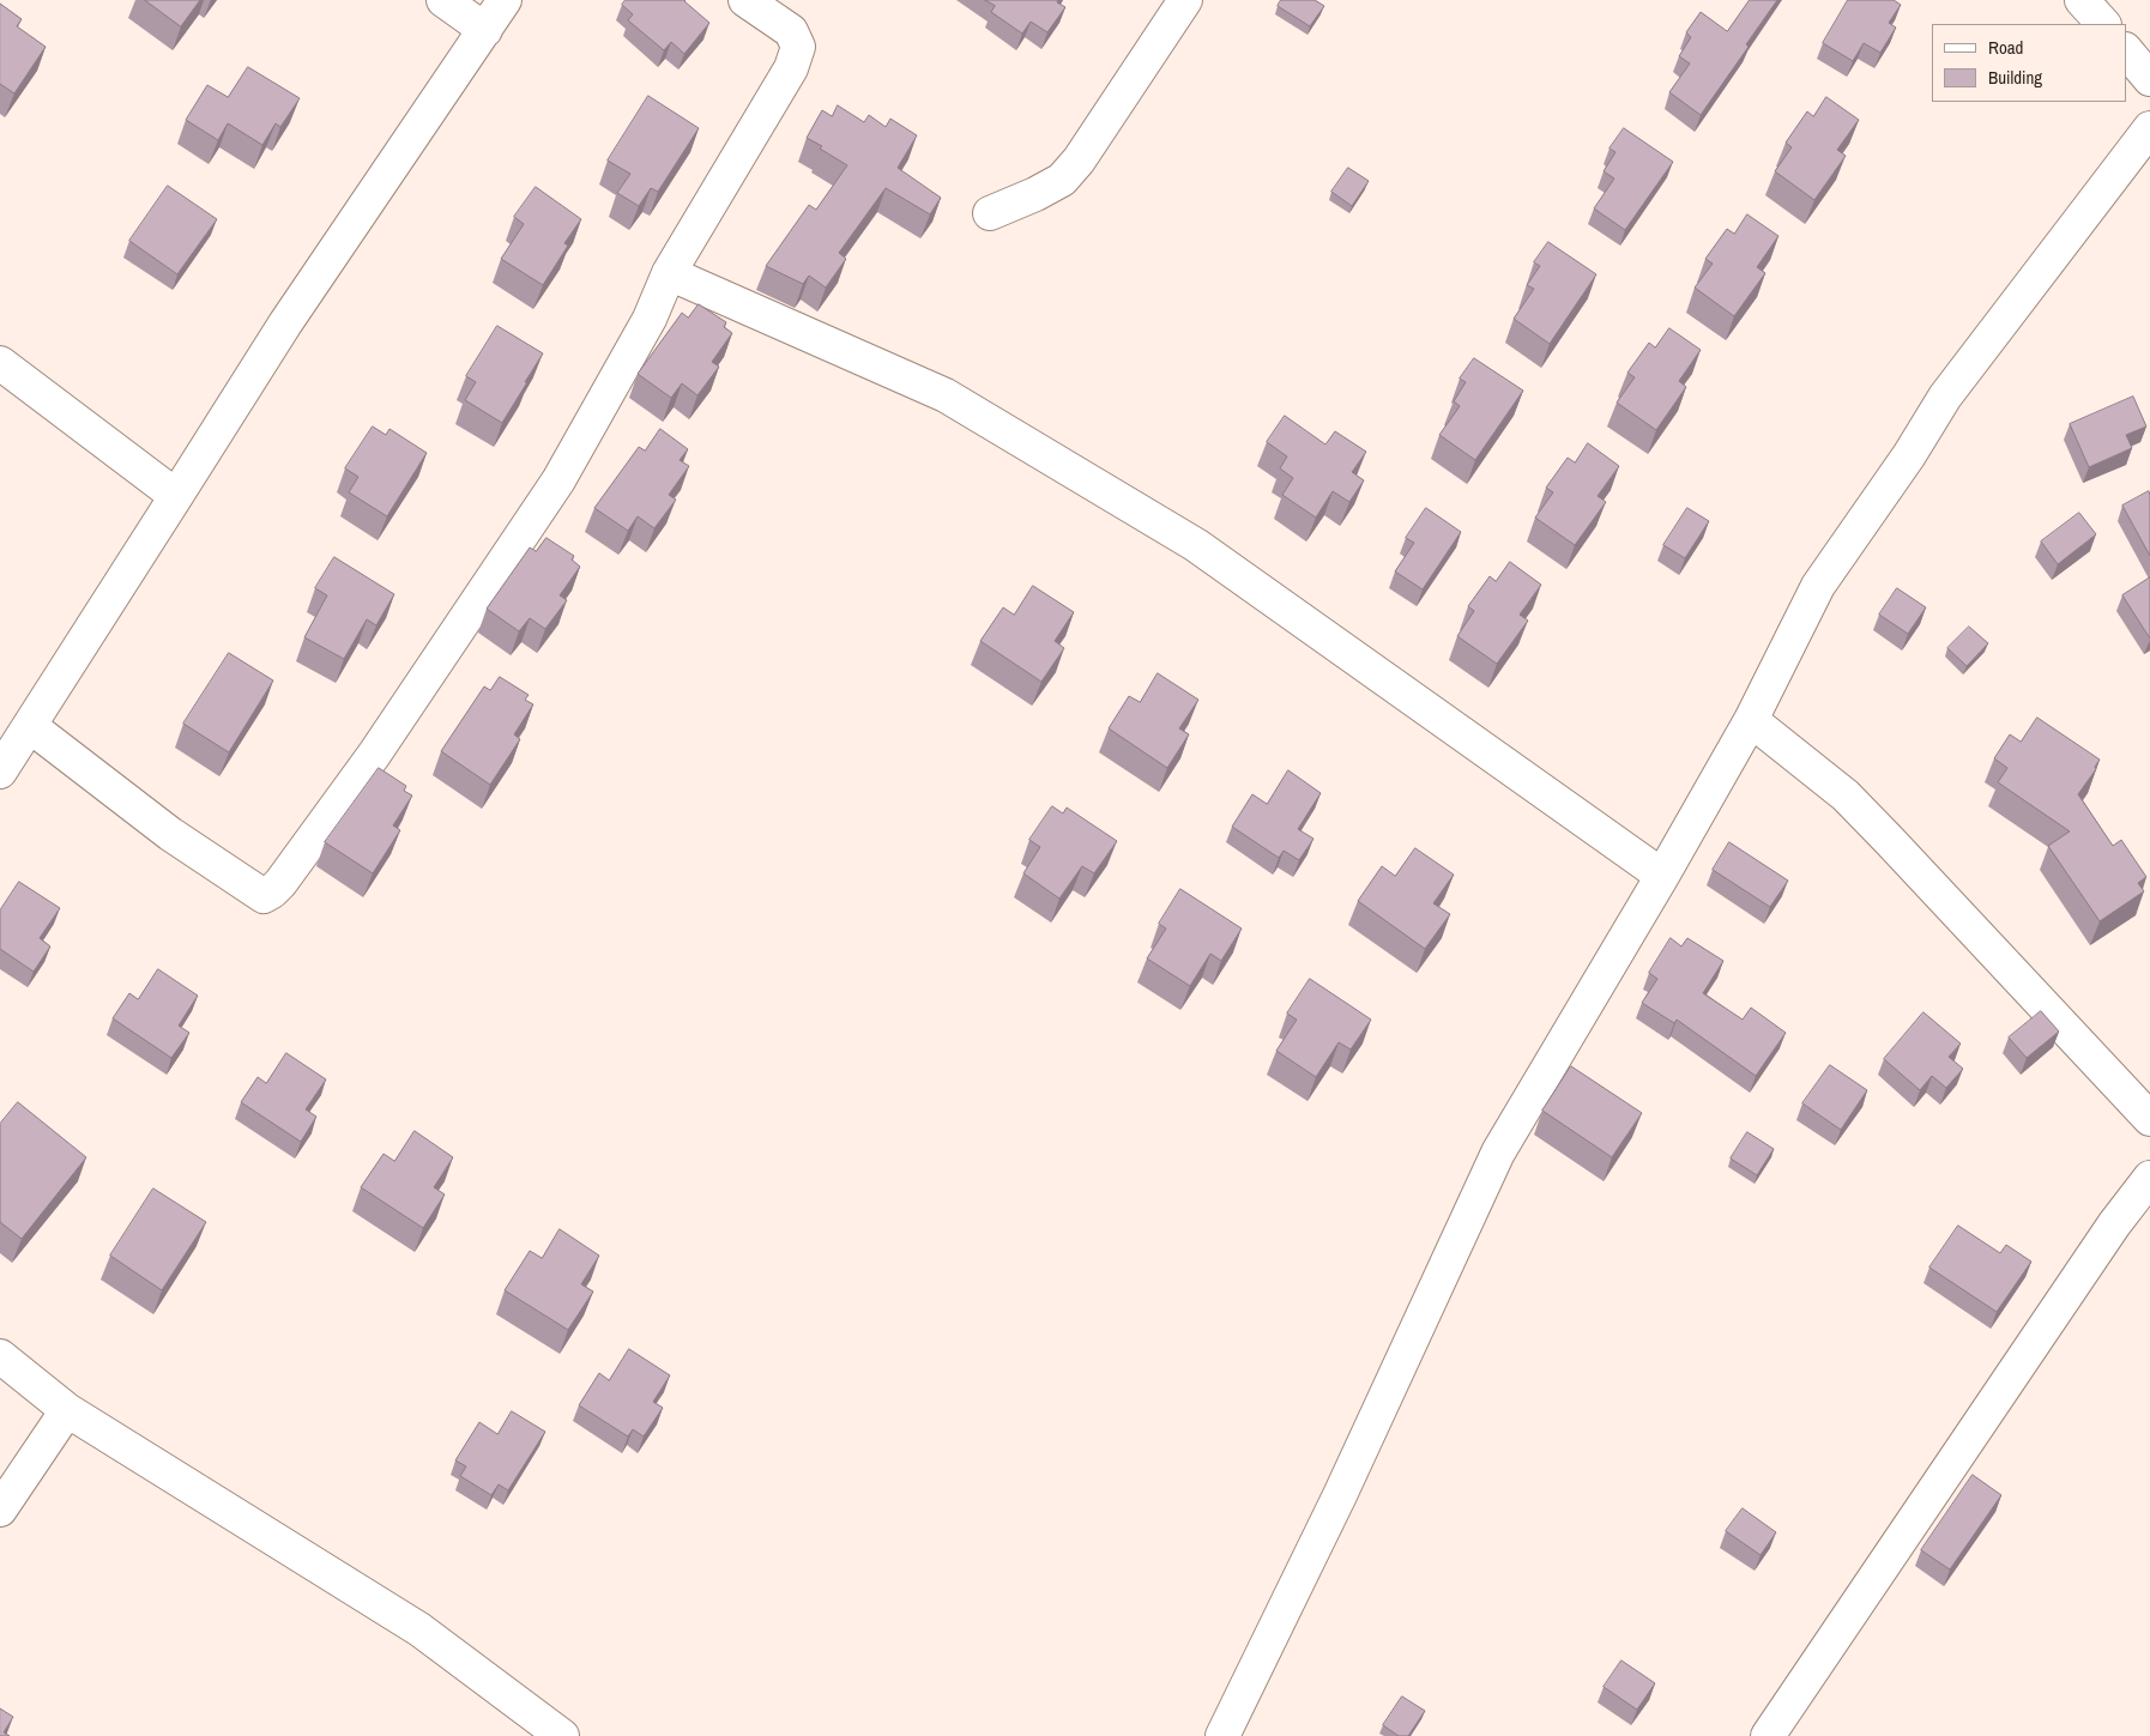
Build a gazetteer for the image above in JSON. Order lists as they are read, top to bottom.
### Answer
{
  "legend": ["Road", "Building"]
}
